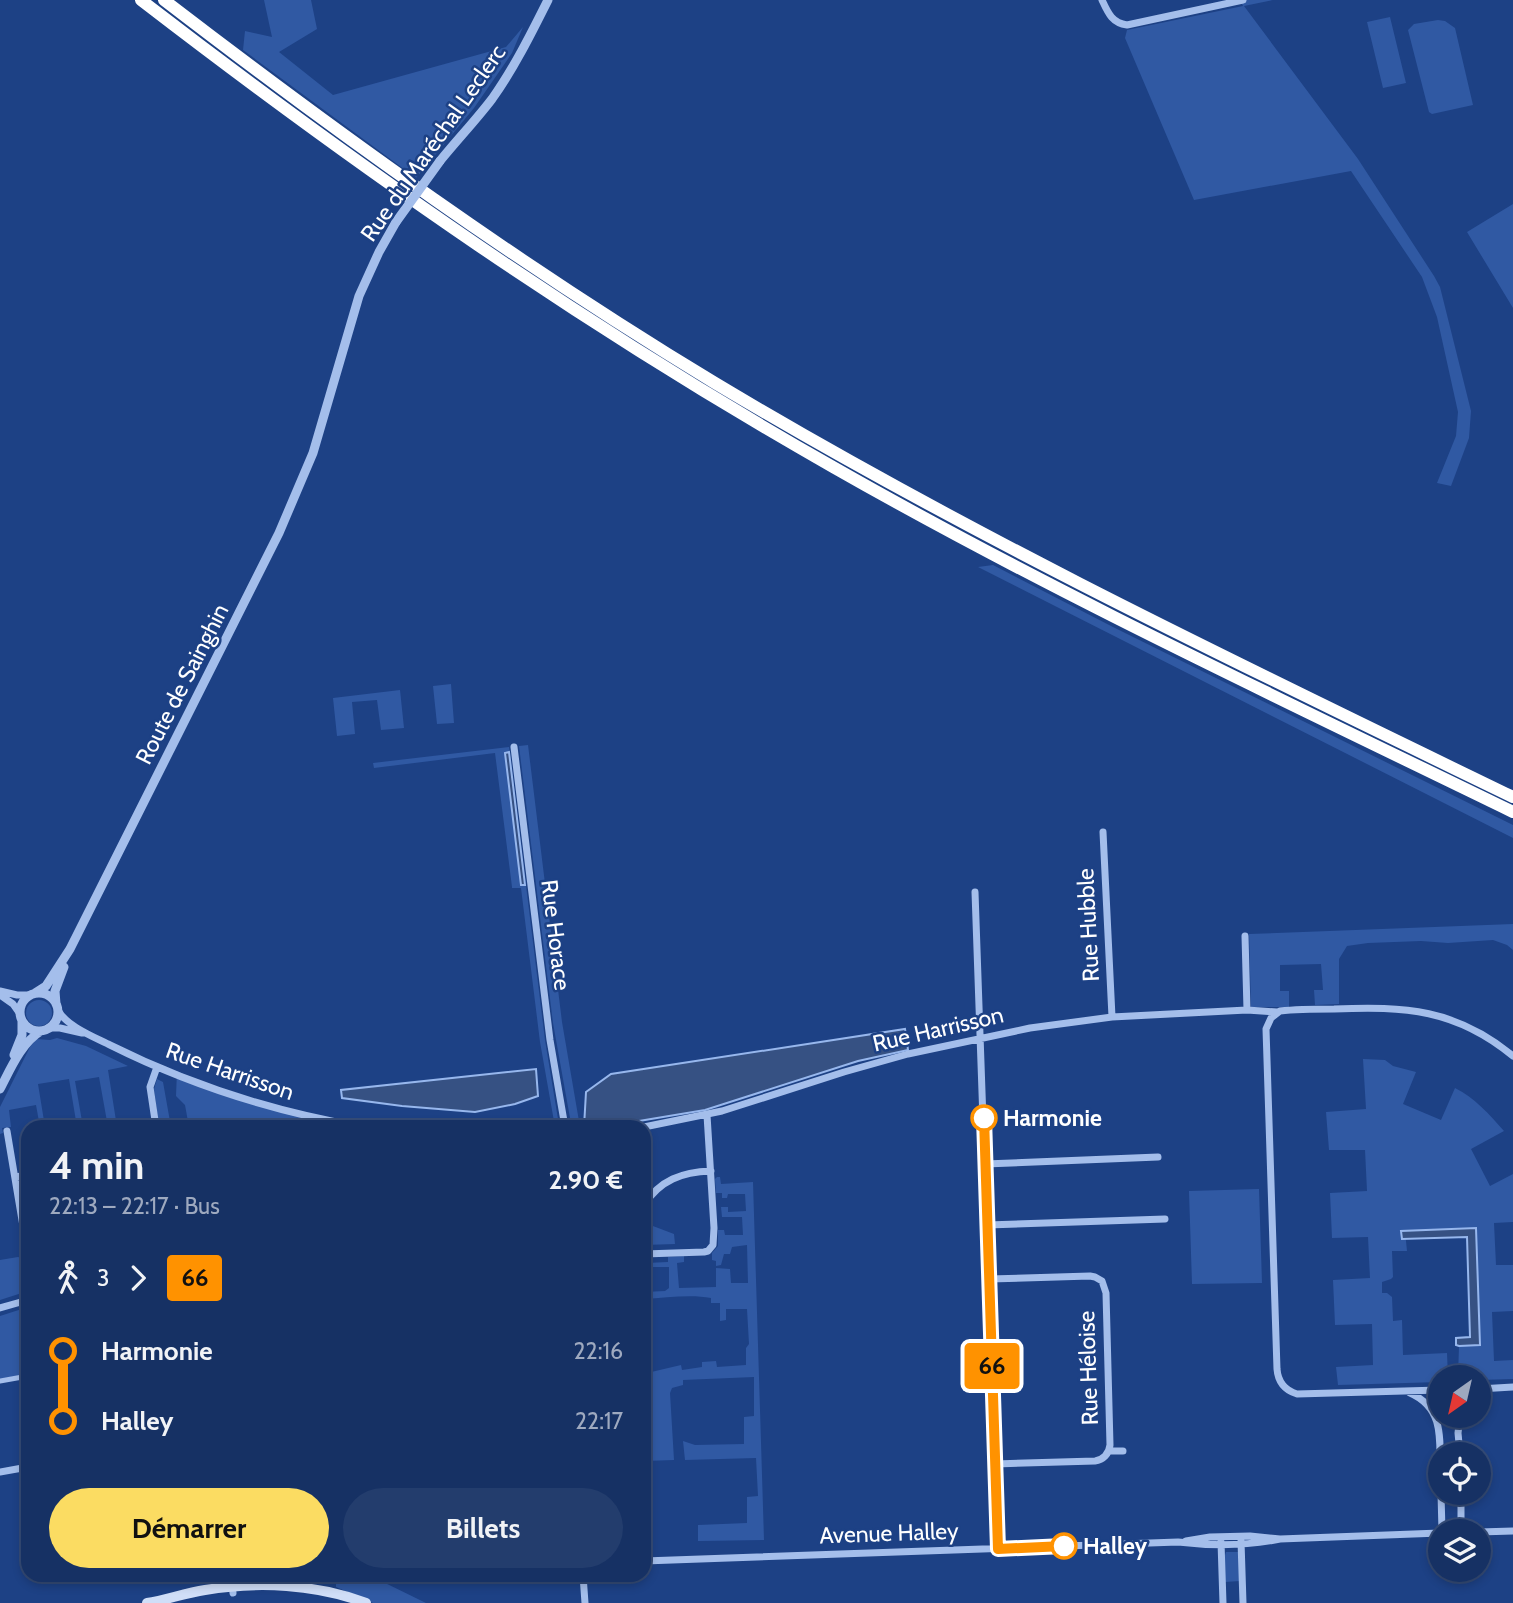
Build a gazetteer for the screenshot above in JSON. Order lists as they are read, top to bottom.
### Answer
{
  "streets": {
    "street": [
      "Rue du Maréchal Leclerc",
      "Route de Sainghin",
      "Rue Hubble",
      "Rue Horace",
      "Rue Harrisson",
      "Rue Héloise",
      "Avenue Halley"
    ]
  },
  "crossings": [
    ["Rue du Maréchal Leclerc", "Route de Sainghin"],
    ["Route de Sainghin", "Rue Harrisson"],
    ["Rue Hubble", "Rue Harrisson"]
  ],
  "places": ["Harmonie", "Halley"],
  "lines": ["bus line 66"],
  "north": "bottom left",
  "page": {
    "on_map": "66",
    "heading": ["4 min", "22:13 – 22:17 · Bus", "2.90 €"],
    "legs": ["3", "66"],
    "list": [
      {
        "name": "Harmonie",
        "value": "22:16"
      },
      {
        "name": "Halley",
        "value": "22:17"
      }
    ],
    "buttons": ["Démarrer", "Billets"]
  }
}
